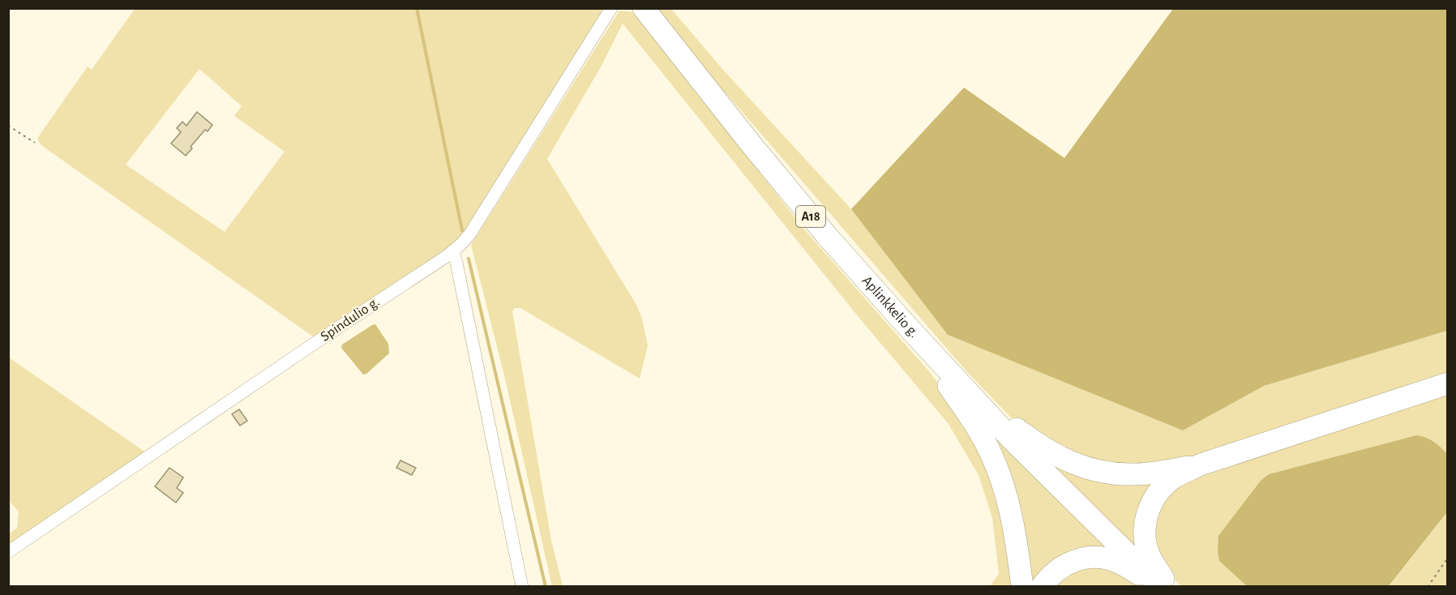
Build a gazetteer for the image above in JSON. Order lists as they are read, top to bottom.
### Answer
{
  "streets": {
    "highway": ["A18", "Aplinkkelio g."],
    "street": ["Spindulio g."]
  }
}
